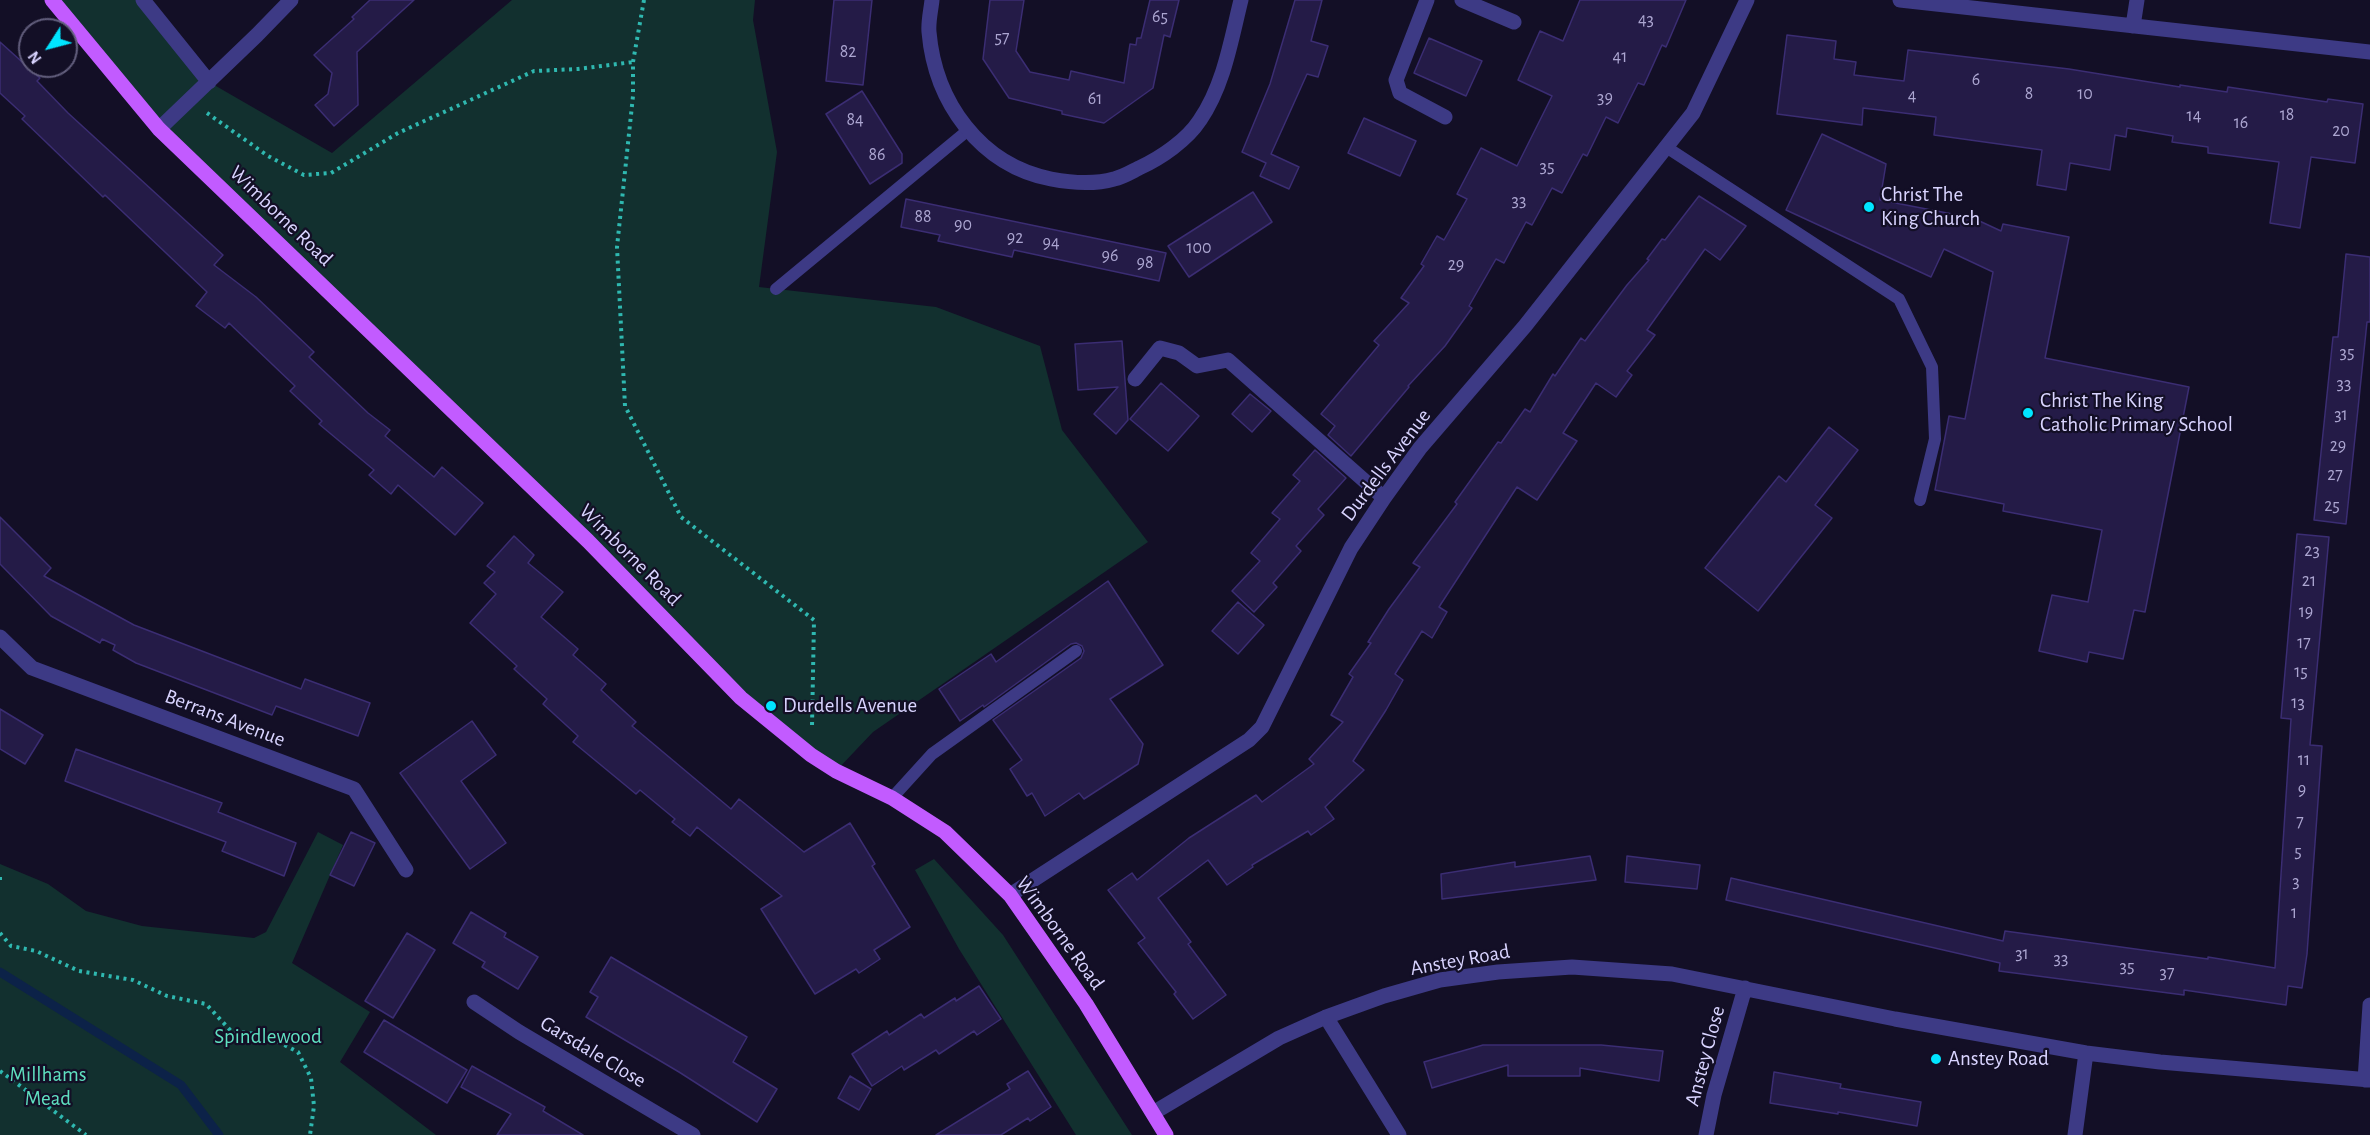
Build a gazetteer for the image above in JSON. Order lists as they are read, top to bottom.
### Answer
{
  "streets": {
    "main road": ["Wimborne Road"],
    "street": [
      "Durdells Avenue",
      "Berrans Avenue",
      "Anstey Road",
      "Garsdale Close",
      "Anstey Close"
    ]
  },
  "crossings": [
    ["Wimborne Road", "Durdells Avenue"],
    ["Wimborne Road", "Anstey Road"],
    ["Anstey Road", "Anstey Close"]
  ],
  "parks": ["Spindlewood", "Millhams Mead"],
  "places": [
    "Christ The King Church",
    "Christ The King Catholic Primary School",
    "Durdells Avenue",
    "Anstey Road"
  ],
  "house_numbers": [
    "65",
    "43",
    "57",
    "82",
    "41",
    "6",
    "8",
    "10",
    "4",
    "39",
    "61",
    "18",
    "14",
    "84",
    "16",
    "20",
    "86",
    "35",
    "33",
    "88",
    "90",
    "92",
    "94",
    "100",
    "96",
    "98",
    "29",
    "35",
    "33",
    "31",
    "29",
    "27",
    "25",
    "23",
    "21",
    "19",
    "17",
    "15",
    "13",
    "11",
    "9",
    "7",
    "5",
    "3",
    "1",
    "31",
    "33",
    "35",
    "37"
  ],
  "north": "bottom left"
}
